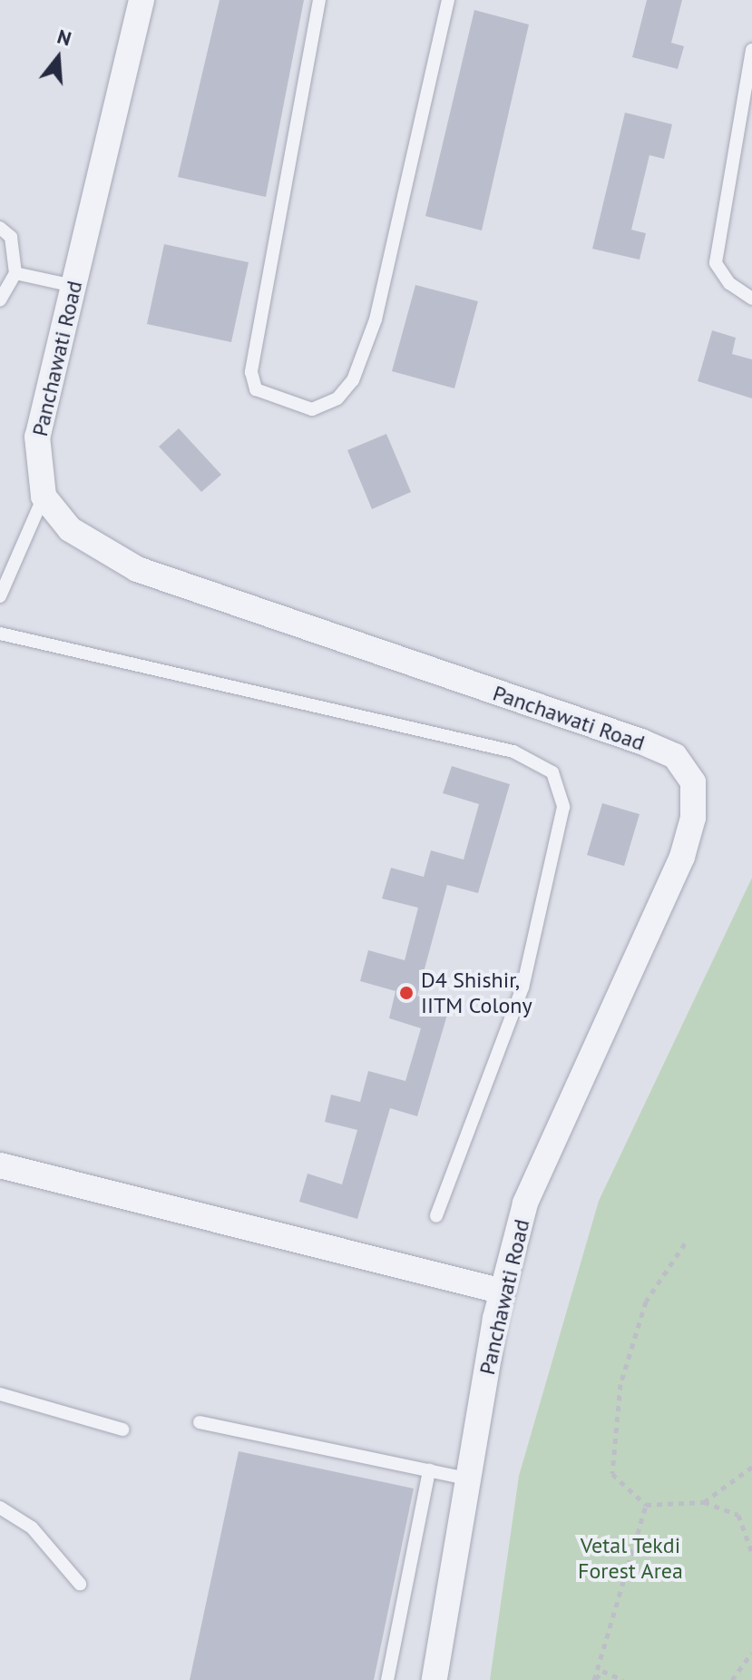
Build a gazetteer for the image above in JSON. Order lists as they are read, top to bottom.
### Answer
{
  "streets": {
    "street": ["Panchawati Road"]
  },
  "parks": ["Vetal Tekdi Forest Area"],
  "places": ["D4 Shishir, IITM Colony"],
  "north": "top"
}
